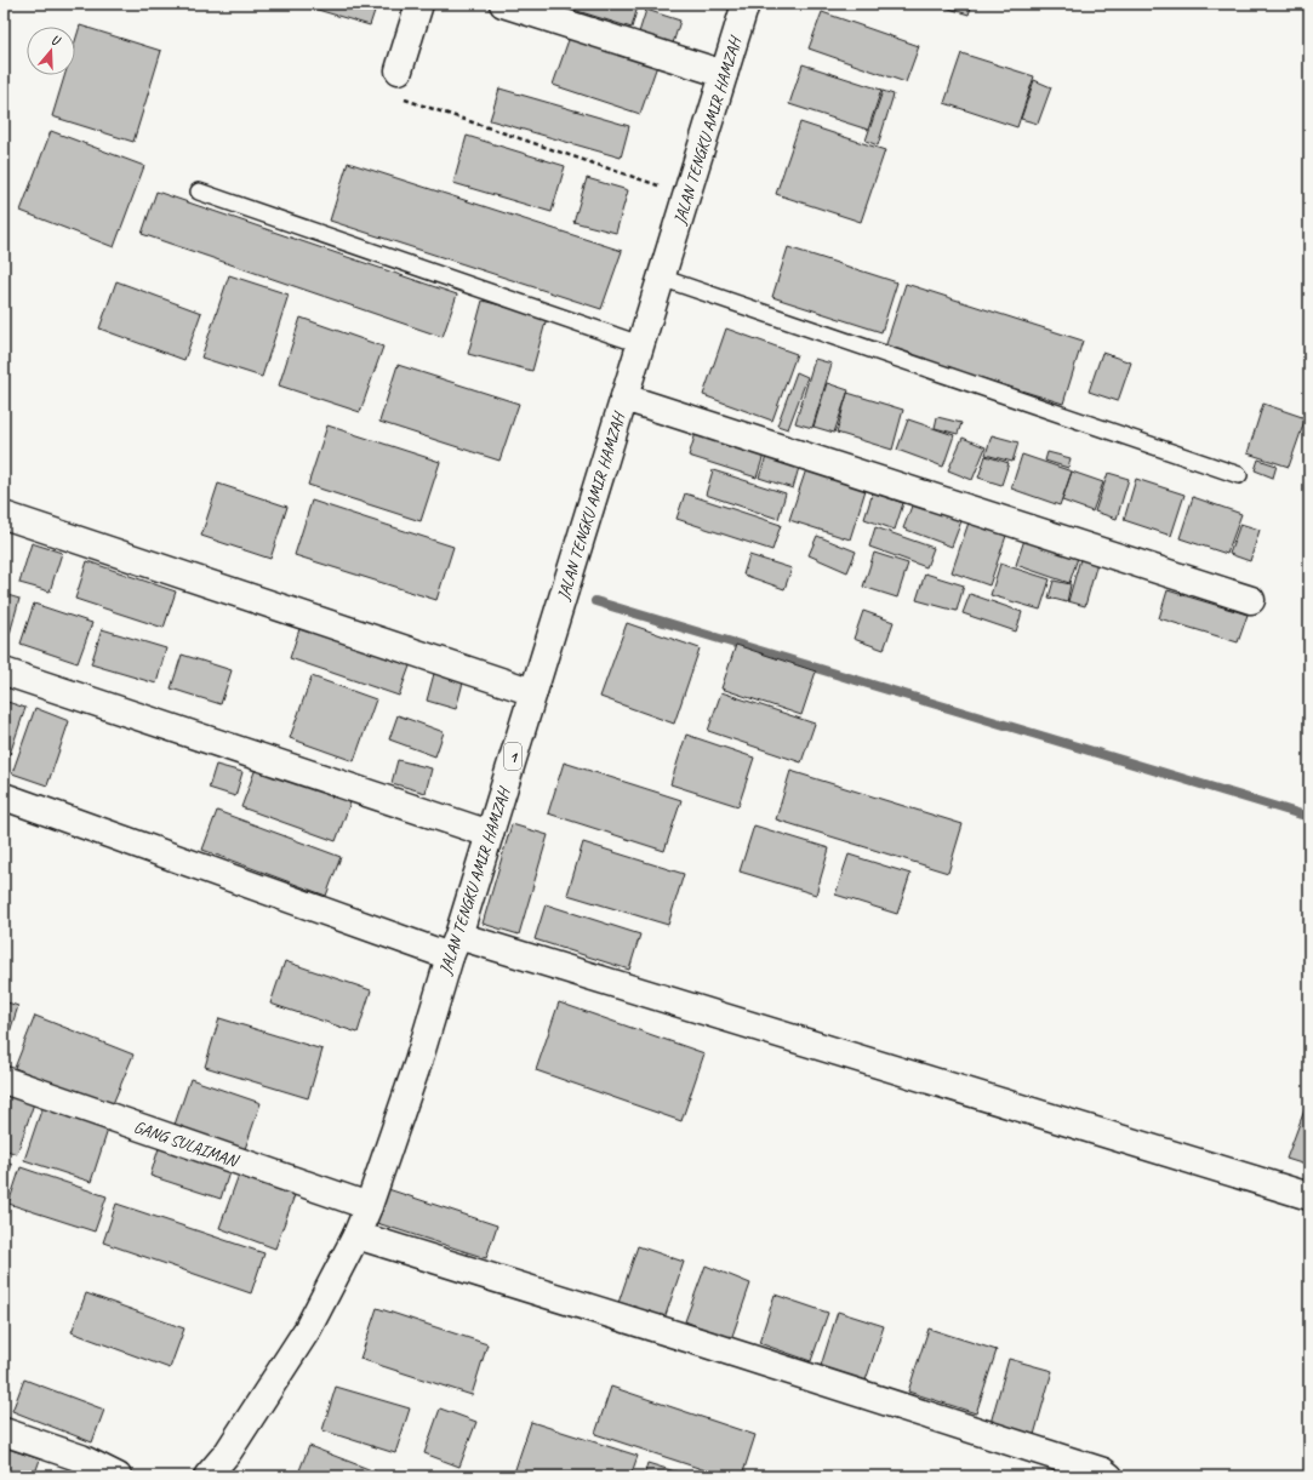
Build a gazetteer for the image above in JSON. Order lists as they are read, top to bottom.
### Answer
{
  "streets": {
    "street": ["JALAN TENGKU AMIR HAMZAH", "1", "GANG SULAIMAN"]
  },
  "crossings": [
    ["JALAN TENGKU AMIR HAMZAH", "GANG SULAIMAN"]
  ],
  "north": "top"
}
